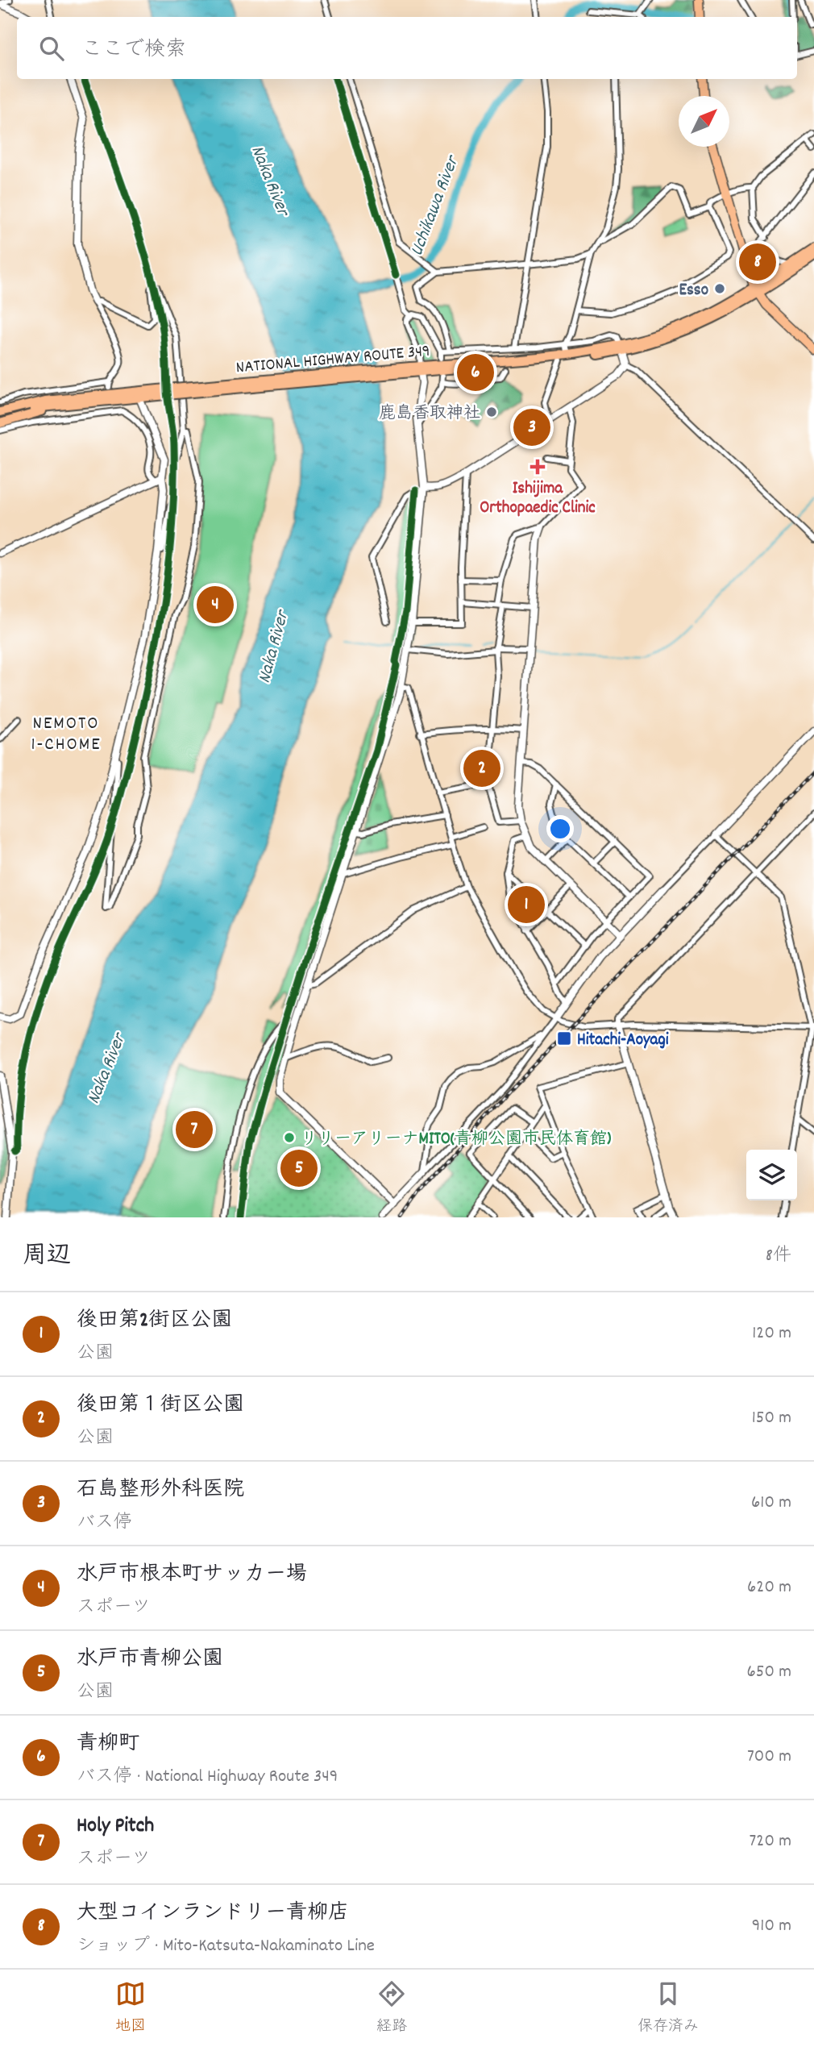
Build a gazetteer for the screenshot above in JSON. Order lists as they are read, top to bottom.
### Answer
{
  "streets": {
    "highway": ["NATIONAL HIGHWAY ROUTE 349"]
  },
  "districts": ["NEMOTO 1-CHOME"],
  "water": ["Naka River", "Uchikawa River"],
  "places": {
    "other": ["Esso", "鹿島香取神社", "リリーアリーナMITO(青柳公園市民体育館)"],
    "health": ["Ishijima Orthopaedic Clinic"],
    "transit": ["Hitachi-Aoyagi"]
  },
  "north": "top right",
  "page": {
    "search": "ここで検索",
    "pins": [
      "8",
      "6",
      "3",
      "4",
      "2",
      "1",
      "7",
      "5"
    ],
    "heading": ["周辺", "8件"],
    "list": [
      {
        "mark": "1",
        "name": "後田第2街区公園",
        "note": "公園",
        "value": "120 m"
      },
      {
        "mark": "2",
        "name": "後田第１街区公園",
        "note": "公園",
        "value": "150 m"
      },
      {
        "mark": "3",
        "name": "石島整形外科医院",
        "note": "バス停",
        "value": "610 m"
      },
      {
        "mark": "4",
        "name": "水戸市根本町サッカー場",
        "note": "スポーツ",
        "value": "620 m"
      },
      {
        "mark": "5",
        "name": "水戸市青柳公園",
        "note": "公園",
        "value": "650 m"
      },
      {
        "mark": "6",
        "name": "青柳町",
        "note": "バス停 · National Highway Route 349",
        "value": "700 m"
      },
      {
        "mark": "7",
        "name": "Holy Pitch",
        "note": "スポーツ",
        "value": "720 m"
      },
      {
        "mark": "8",
        "name": "大型コインランドリー青柳店",
        "note": "ショップ · Mito-Katsuta-Nakaminato Line",
        "value": "910 m"
      }
    ],
    "nav": ["地図", "経路", "保存済み"]
  }
}
